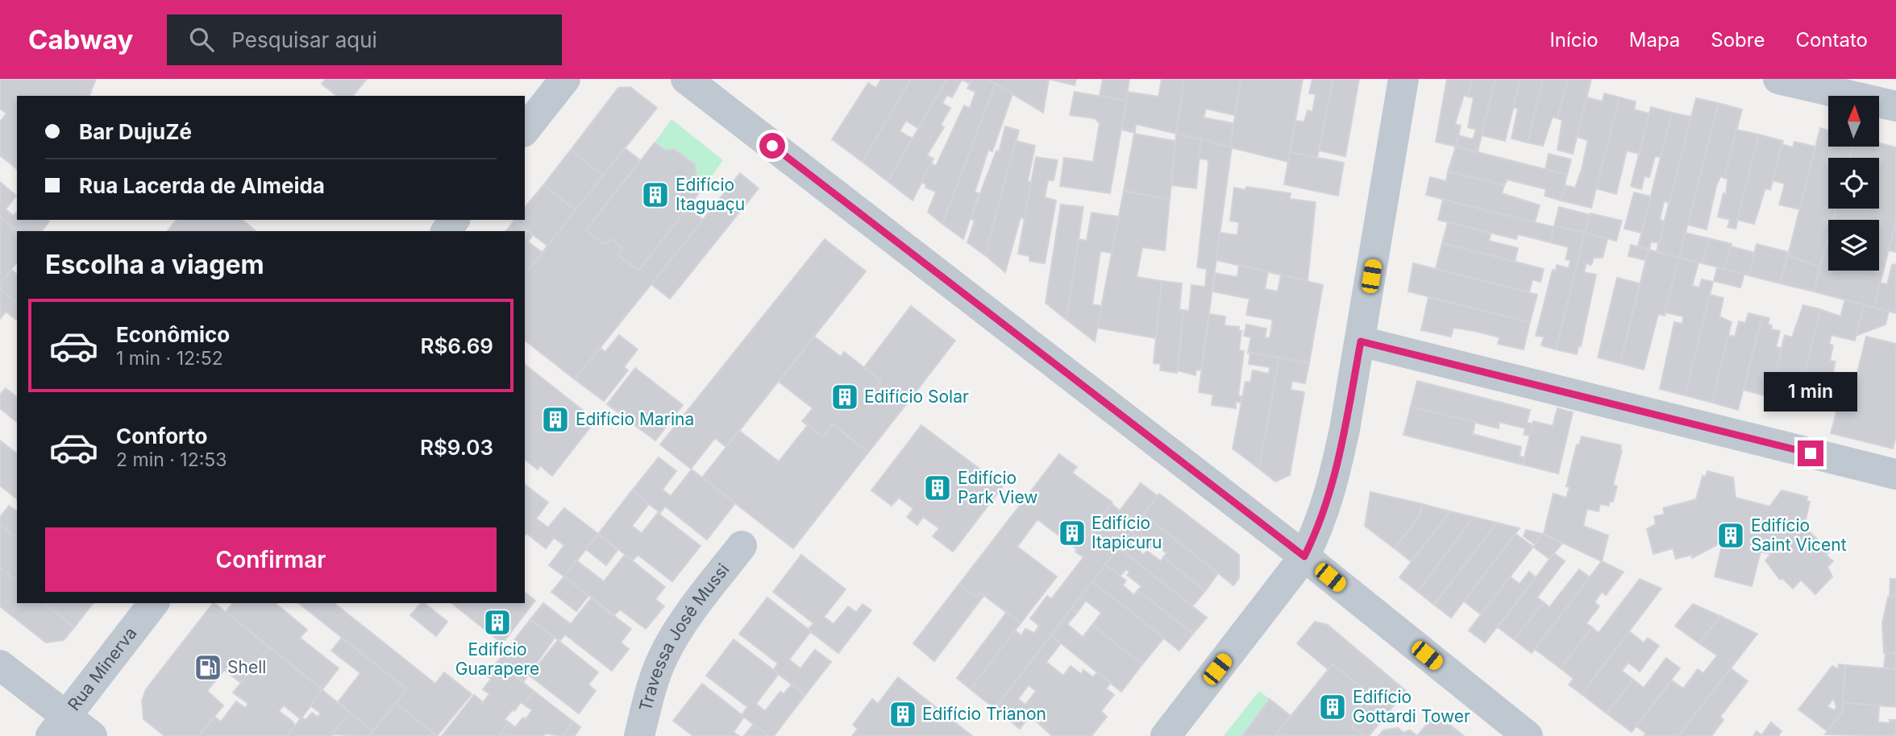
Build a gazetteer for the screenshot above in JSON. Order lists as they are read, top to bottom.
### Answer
{
  "streets": {
    "street": ["Travessa José Mussi", "Rua Minerva"]
  },
  "places": {
    "building": [
      "Edifício Itaguaçu",
      "Edifício Solar",
      "Edifício Marina",
      "Edifício Park View",
      "Edifício Itapicuru",
      "Edifício Saint Vicent",
      "Edifício Guarapere",
      "Edifício Gottardi Tower",
      "Edifício Trianon"
    ],
    "fuel station": ["Shell"]
  },
  "north": "top",
  "page": {
    "header": "Cabway",
    "search": "Pesquisar aqui",
    "nav": [
      "Início",
      "Mapa",
      "Sobre",
      "Contato"
    ],
    "banner": ["Bar DujuZé", "Rua Lacerda de Almeida"],
    "heading": "Escolha a viagem",
    "list": [
      {
        "name": "Econômico",
        "note": "1 min · 12:52",
        "value": "R$6.69"
      },
      {
        "name": "Conforto",
        "note": "2 min · 12:53",
        "value": "R$9.03"
      }
    ],
    "bubble": "1 min",
    "buttons": "Confirmar"
  }
}
